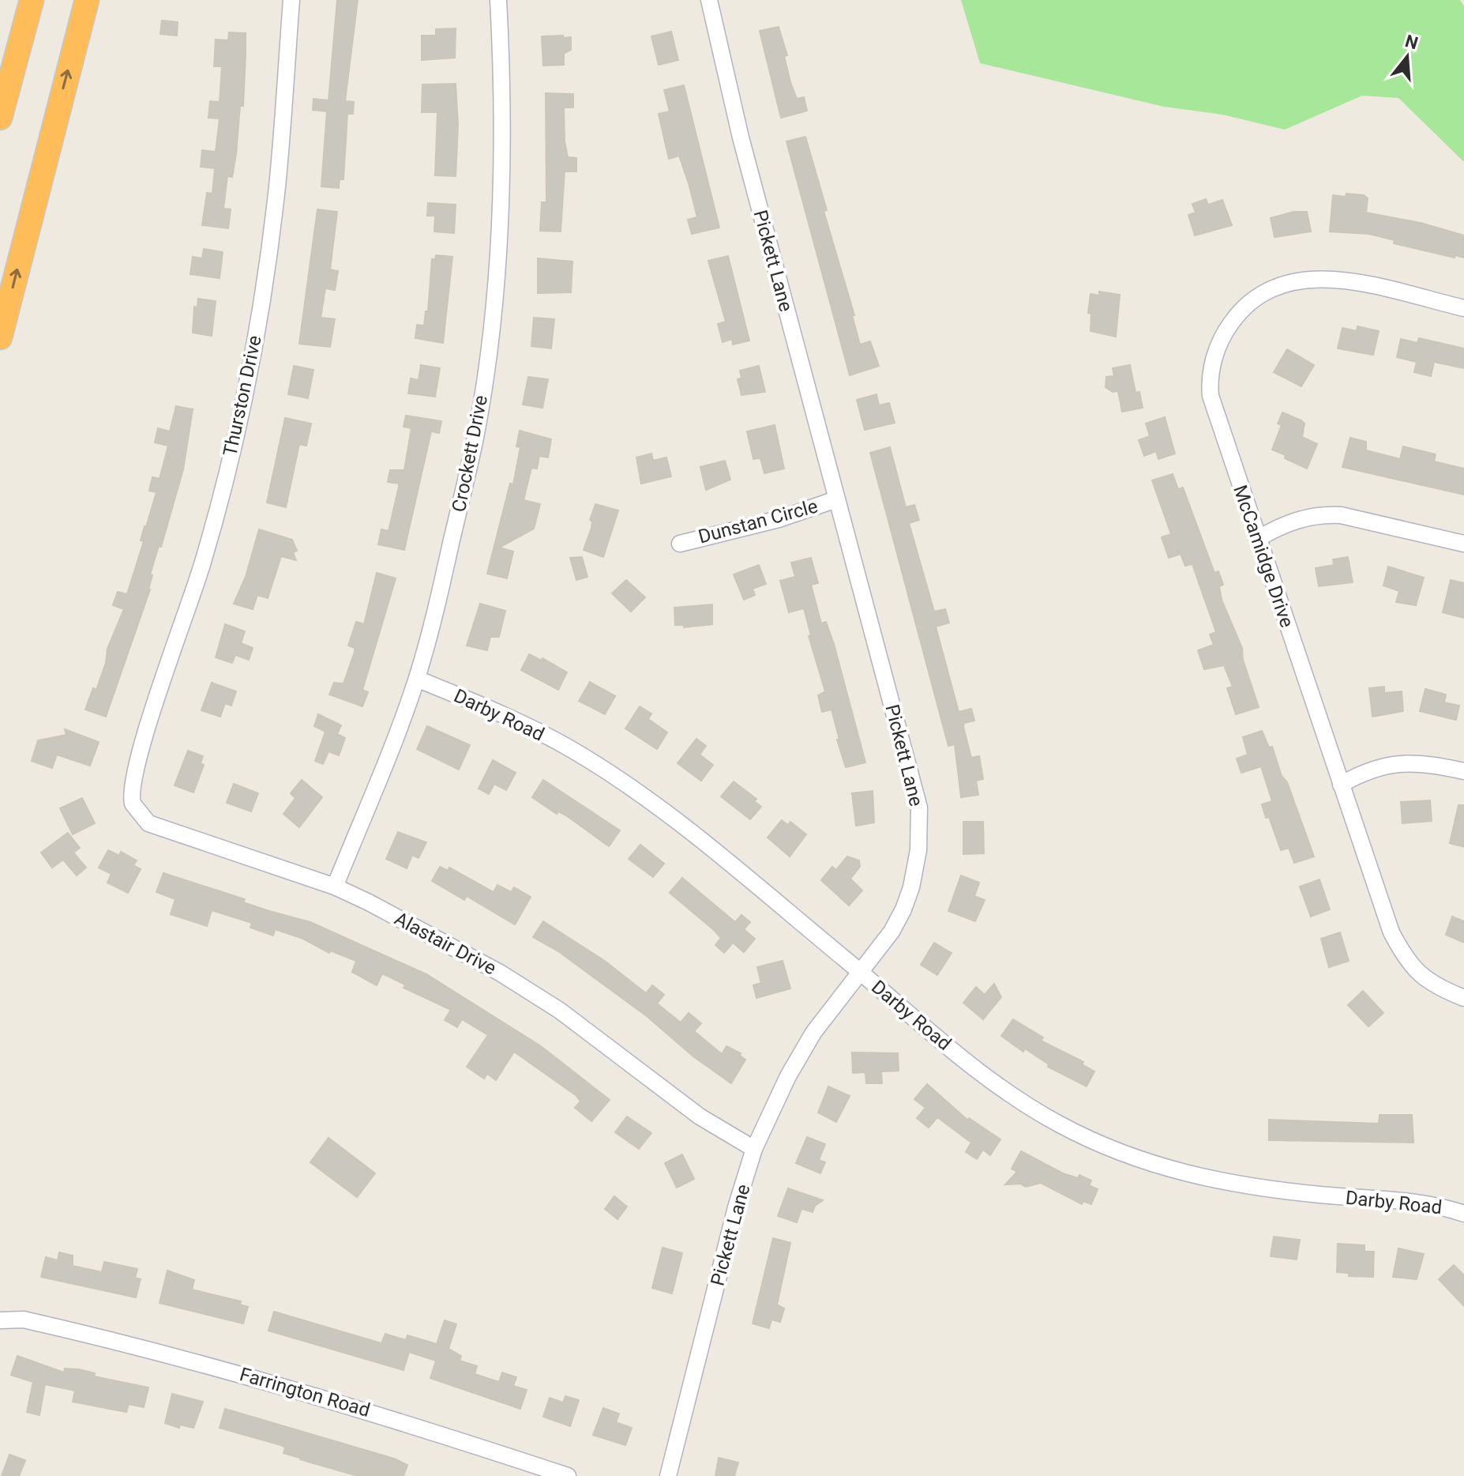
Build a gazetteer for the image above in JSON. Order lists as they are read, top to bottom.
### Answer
{
  "streets": {
    "street": [
      "Pickett Lane",
      "Thurston Drive",
      "Crockett Drive",
      "Dunstan Circle",
      "McCamidge Drive",
      "Darby Road",
      "Alastair Drive",
      "Farrington Road"
    ]
  },
  "crossings": [
    ["Pickett Lane", "Dunstan Circle"],
    ["Pickett Lane", "Darby Road"],
    ["Pickett Lane", "Alastair Drive"],
    ["Thurston Drive", "Alastair Drive"],
    ["Crockett Drive", "Darby Road"],
    ["Crockett Drive", "Alastair Drive"]
  ],
  "north": "top"
}
